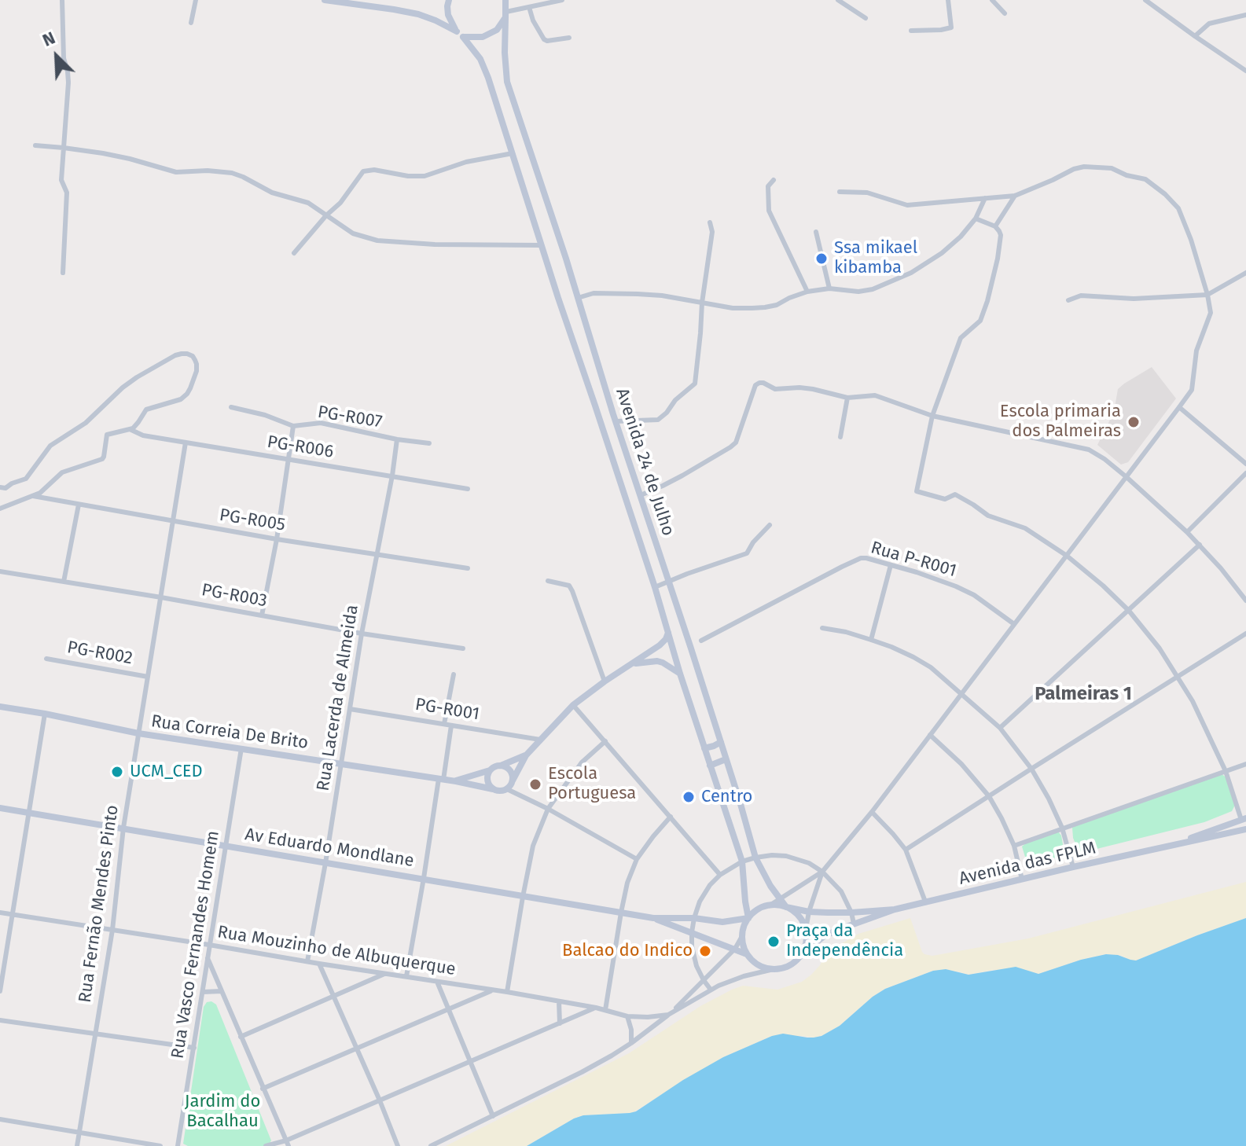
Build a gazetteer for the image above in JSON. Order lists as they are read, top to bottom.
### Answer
{
  "streets": {
    "street": [
      "PG-R007",
      "PG-R006",
      "Avenida 24 de Julho",
      "PG-R005",
      "Rua P-R001",
      "PG-R003",
      "PG-R002",
      "Rua Lacerda de Almeida",
      "PG-R001",
      "Rua Correia De Brito",
      "Av Eduardo Mondlane",
      "Avenida das FPLM",
      "Rua Fernão Mendes Pinto",
      "Rua Vasco Fernandes Homem",
      "Rua Mouzinho de Albuquerque"
    ]
  },
  "crossings": [
    ["PG-R007", "Rua Lacerda de Almeida"],
    ["PG-R006", "Rua Lacerda de Almeida"],
    ["PG-R006", "Rua Fernão Mendes Pinto"],
    ["Avenida 24 de Julho", "Avenida das FPLM"],
    ["PG-R005", "Rua Lacerda de Almeida"],
    ["PG-R005", "Rua Fernão Mendes Pinto"],
    ["PG-R003", "Rua Lacerda de Almeida"],
    ["PG-R003", "Rua Fernão Mendes Pinto"],
    ["PG-R002", "Rua Fernão Mendes Pinto"],
    ["Rua Lacerda de Almeida", "PG-R001"],
    ["Rua Lacerda de Almeida", "Rua Correia De Brito"],
    ["Rua Lacerda de Almeida", "Av Eduardo Mondlane"],
    ["Rua Lacerda de Almeida", "Rua Mouzinho de Albuquerque"],
    ["Rua Correia De Brito", "Rua Fernão Mendes Pinto"],
    ["Rua Correia De Brito", "Rua Vasco Fernandes Homem"],
    ["Av Eduardo Mondlane", "Rua Fernão Mendes Pinto"],
    ["Av Eduardo Mondlane", "Rua Vasco Fernandes Homem"],
    ["Rua Fernão Mendes Pinto", "Rua Mouzinho de Albuquerque"],
    ["Rua Vasco Fernandes Homem", "Rua Mouzinho de Albuquerque"]
  ],
  "districts": ["Palmeiras 1"],
  "parks": ["Jardim do Bacalhau"],
  "places": [
    "Ssa mikael kibamba",
    "Escola primaria dos Palmeiras",
    "UCM_CED",
    "Escola Portuguesa",
    "Centro",
    "Praça da Independência",
    "Balcao do Indico"
  ],
  "north": "top left"
}
